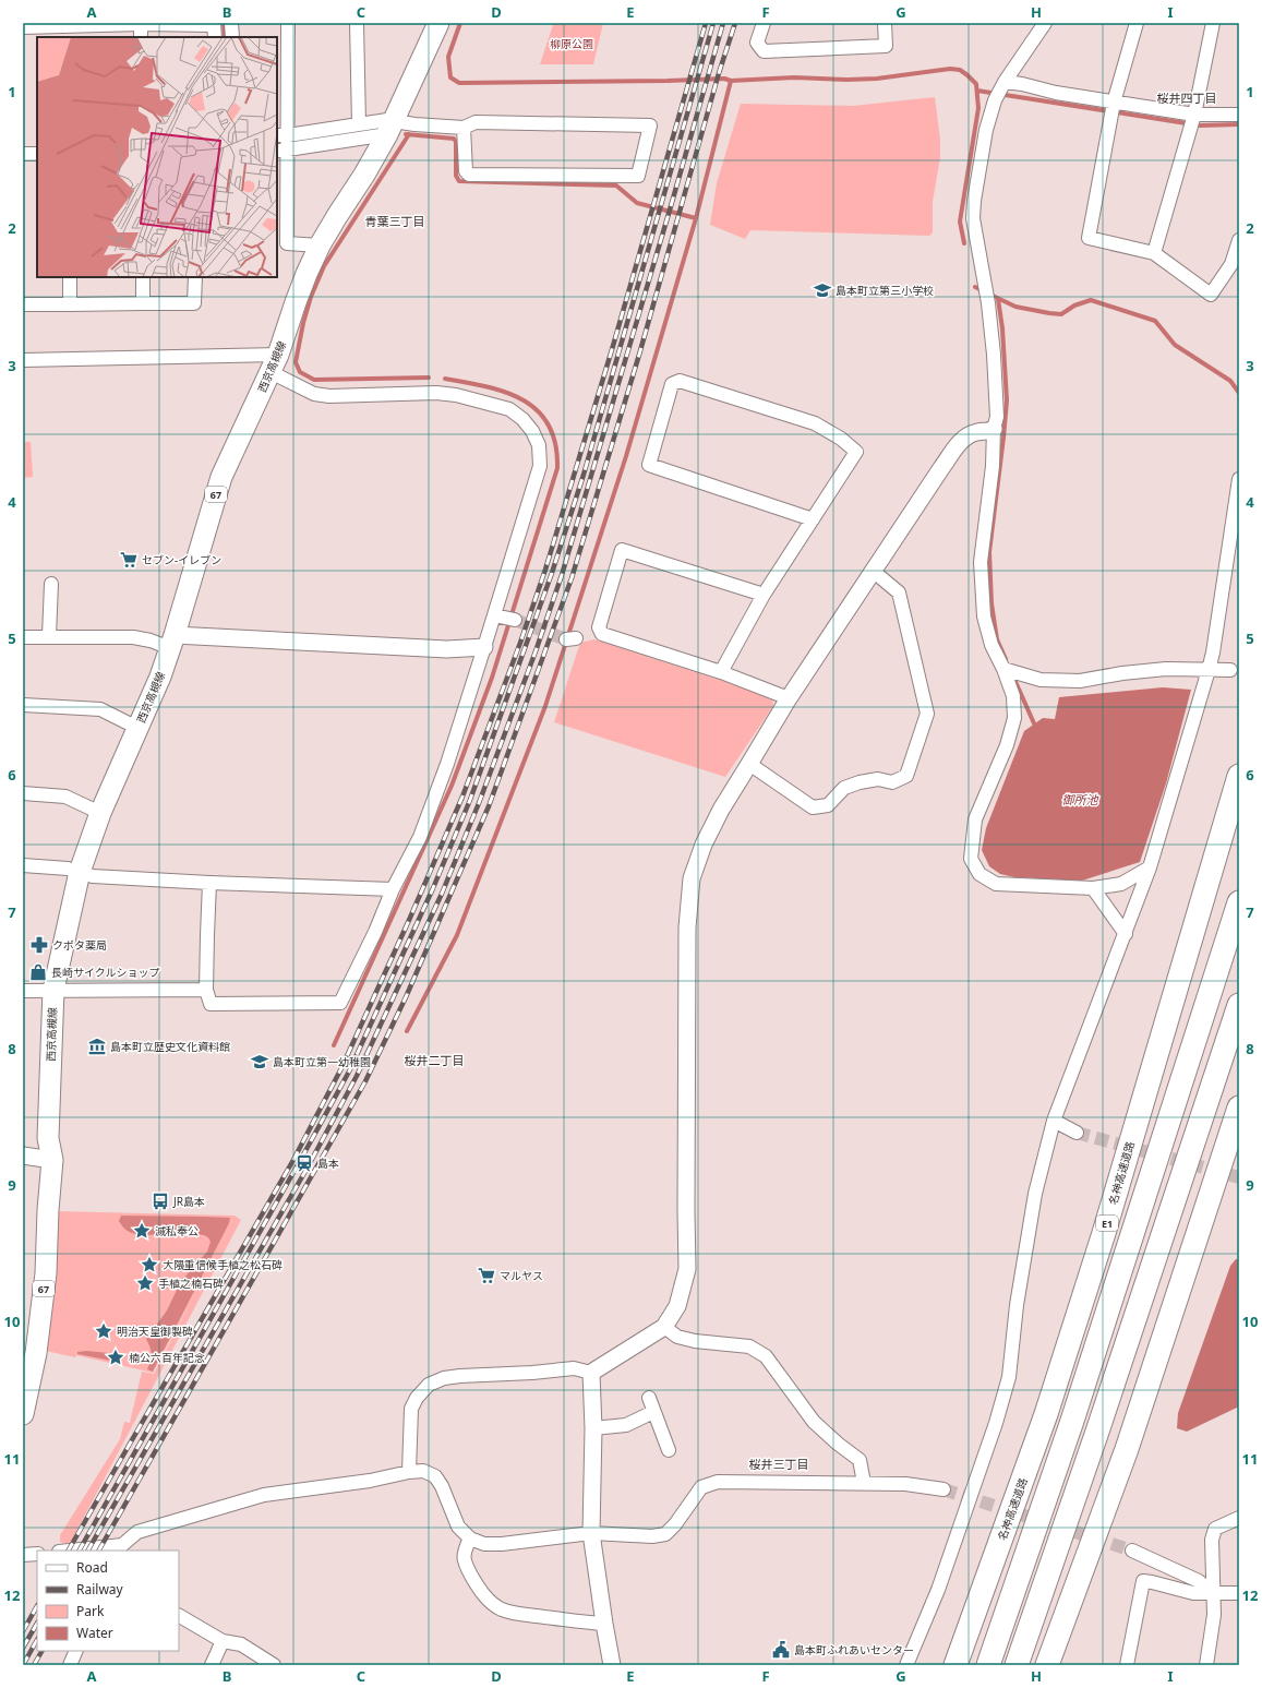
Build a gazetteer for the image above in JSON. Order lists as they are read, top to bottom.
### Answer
{
  "streets": {
    "highway": ["名神高速道路", "E1"],
    "main road": ["西京高槻線", "67"]
  },
  "districts": [
    "桜井四丁目",
    "青葉三丁目",
    "桜井二丁目",
    "桜井三丁目"
  ],
  "water": ["御所池"],
  "parks": ["柳原公園"],
  "places": {
    "school or university": ["島本町立第三小学校", "島本町立第一幼稚園"],
    "supermarket": ["セブン-イレブン", "マルヤス"],
    "pharmacy": ["クボタ薬局"],
    "shop": ["長崎サイクルショップ"],
    "museum": ["島本町立歴史文化資料館"],
    "station": ["島本"],
    "bus stop": ["JR島本"],
    "place": [
      "滅私奉公",
      "大隈重信候手植之松石碑",
      "手植之楠石碑",
      "明治天皇御製碑",
      "楠公六百年記念"
    ],
    "public building": ["島本町ふれあいセンター"]
  },
  "legend": [
    "Road",
    "Railway",
    "Park",
    "Water"
  ],
  "grid": {
    "columns": [
      "A",
      "B",
      "C",
      "D",
      "E",
      "F",
      "G",
      "H",
      "I"
    ],
    "rows": [
      "1",
      "2",
      "3",
      "4",
      "5",
      "6",
      "7",
      "8",
      "9",
      "10",
      "11",
      "12"
    ]
  }
}
